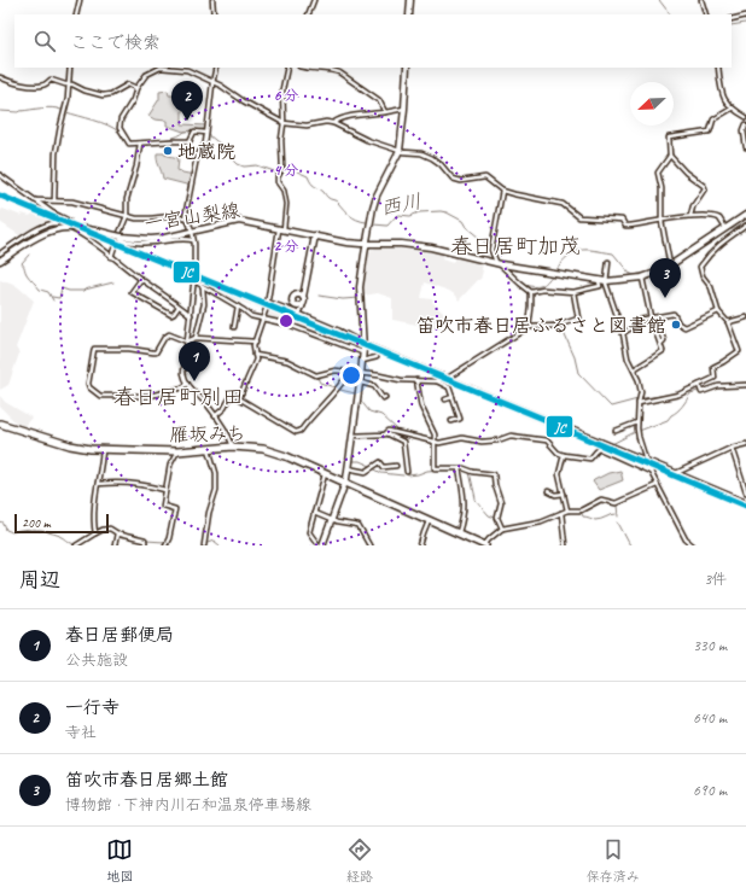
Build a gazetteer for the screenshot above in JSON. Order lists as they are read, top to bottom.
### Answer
{
  "streets": {
    "highway": ["雁坂みち"],
    "main road": ["一宮山梨線"]
  },
  "districts": ["春日居町加茂", "春日居町別田"],
  "water": ["西川"],
  "places": ["地蔵院", "笛吹市春日居ふるさと図書館"],
  "lines": ["transit line JC"],
  "scale_bar": "200 m",
  "north": "bottom left",
  "page": {
    "search": "ここで検索",
    "pins": ["2", "3", "1"],
    "scale": "200 m",
    "heading": ["周辺", "3件"],
    "list": [
      {
        "mark": "1",
        "name": "春日居郵便局",
        "note": "公共施設",
        "value": "330 m"
      },
      {
        "mark": "2",
        "name": "一行寺",
        "note": "寺社",
        "value": "640 m"
      },
      {
        "mark": "3",
        "name": "笛吹市春日居郷土館",
        "note": "博物館 · 下神内川石和温泉停車場線",
        "value": "690 m"
      }
    ],
    "nav": ["地図", "経路", "保存済み"]
  },
  "rings": ["6 分", "4 分", "2 分"]
}
